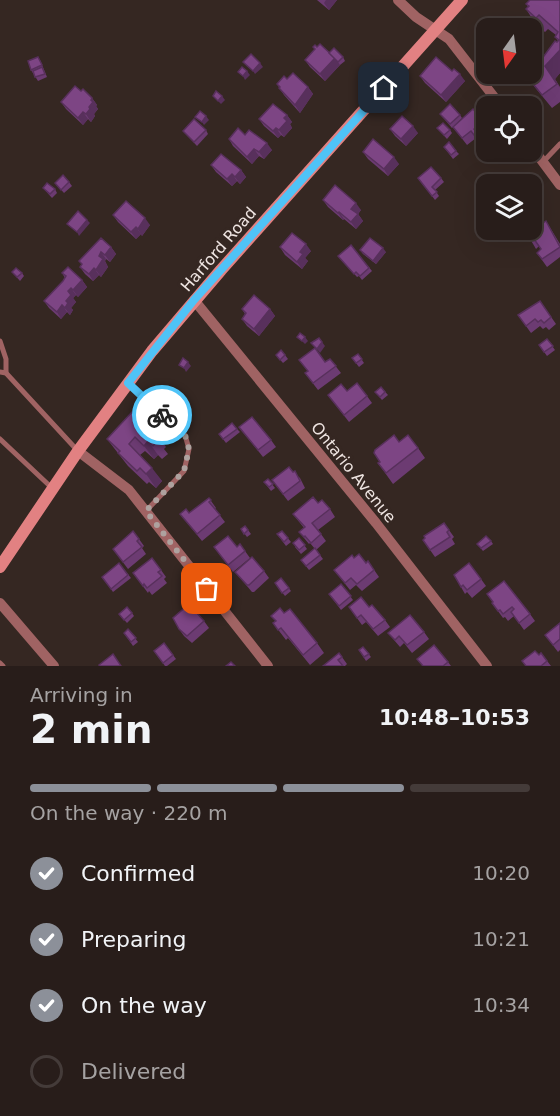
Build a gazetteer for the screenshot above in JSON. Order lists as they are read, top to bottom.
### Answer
{
  "streets": {
    "main road": ["Harford Road"],
    "street": ["Ontario Avenue"]
  },
  "crossings": [
    ["Harford Road", "Ontario Avenue"]
  ],
  "north": "bottom",
  "page": {
    "heading": ["2 min", "Arriving in", "10:48–10:53"],
    "bar": "On the way · 220 m",
    "list": [
      ["Confirmed", "10:20"],
      ["Preparing", "10:21"],
      ["On the way", "10:34"],
      "Delivered"
    ]
  }
}
